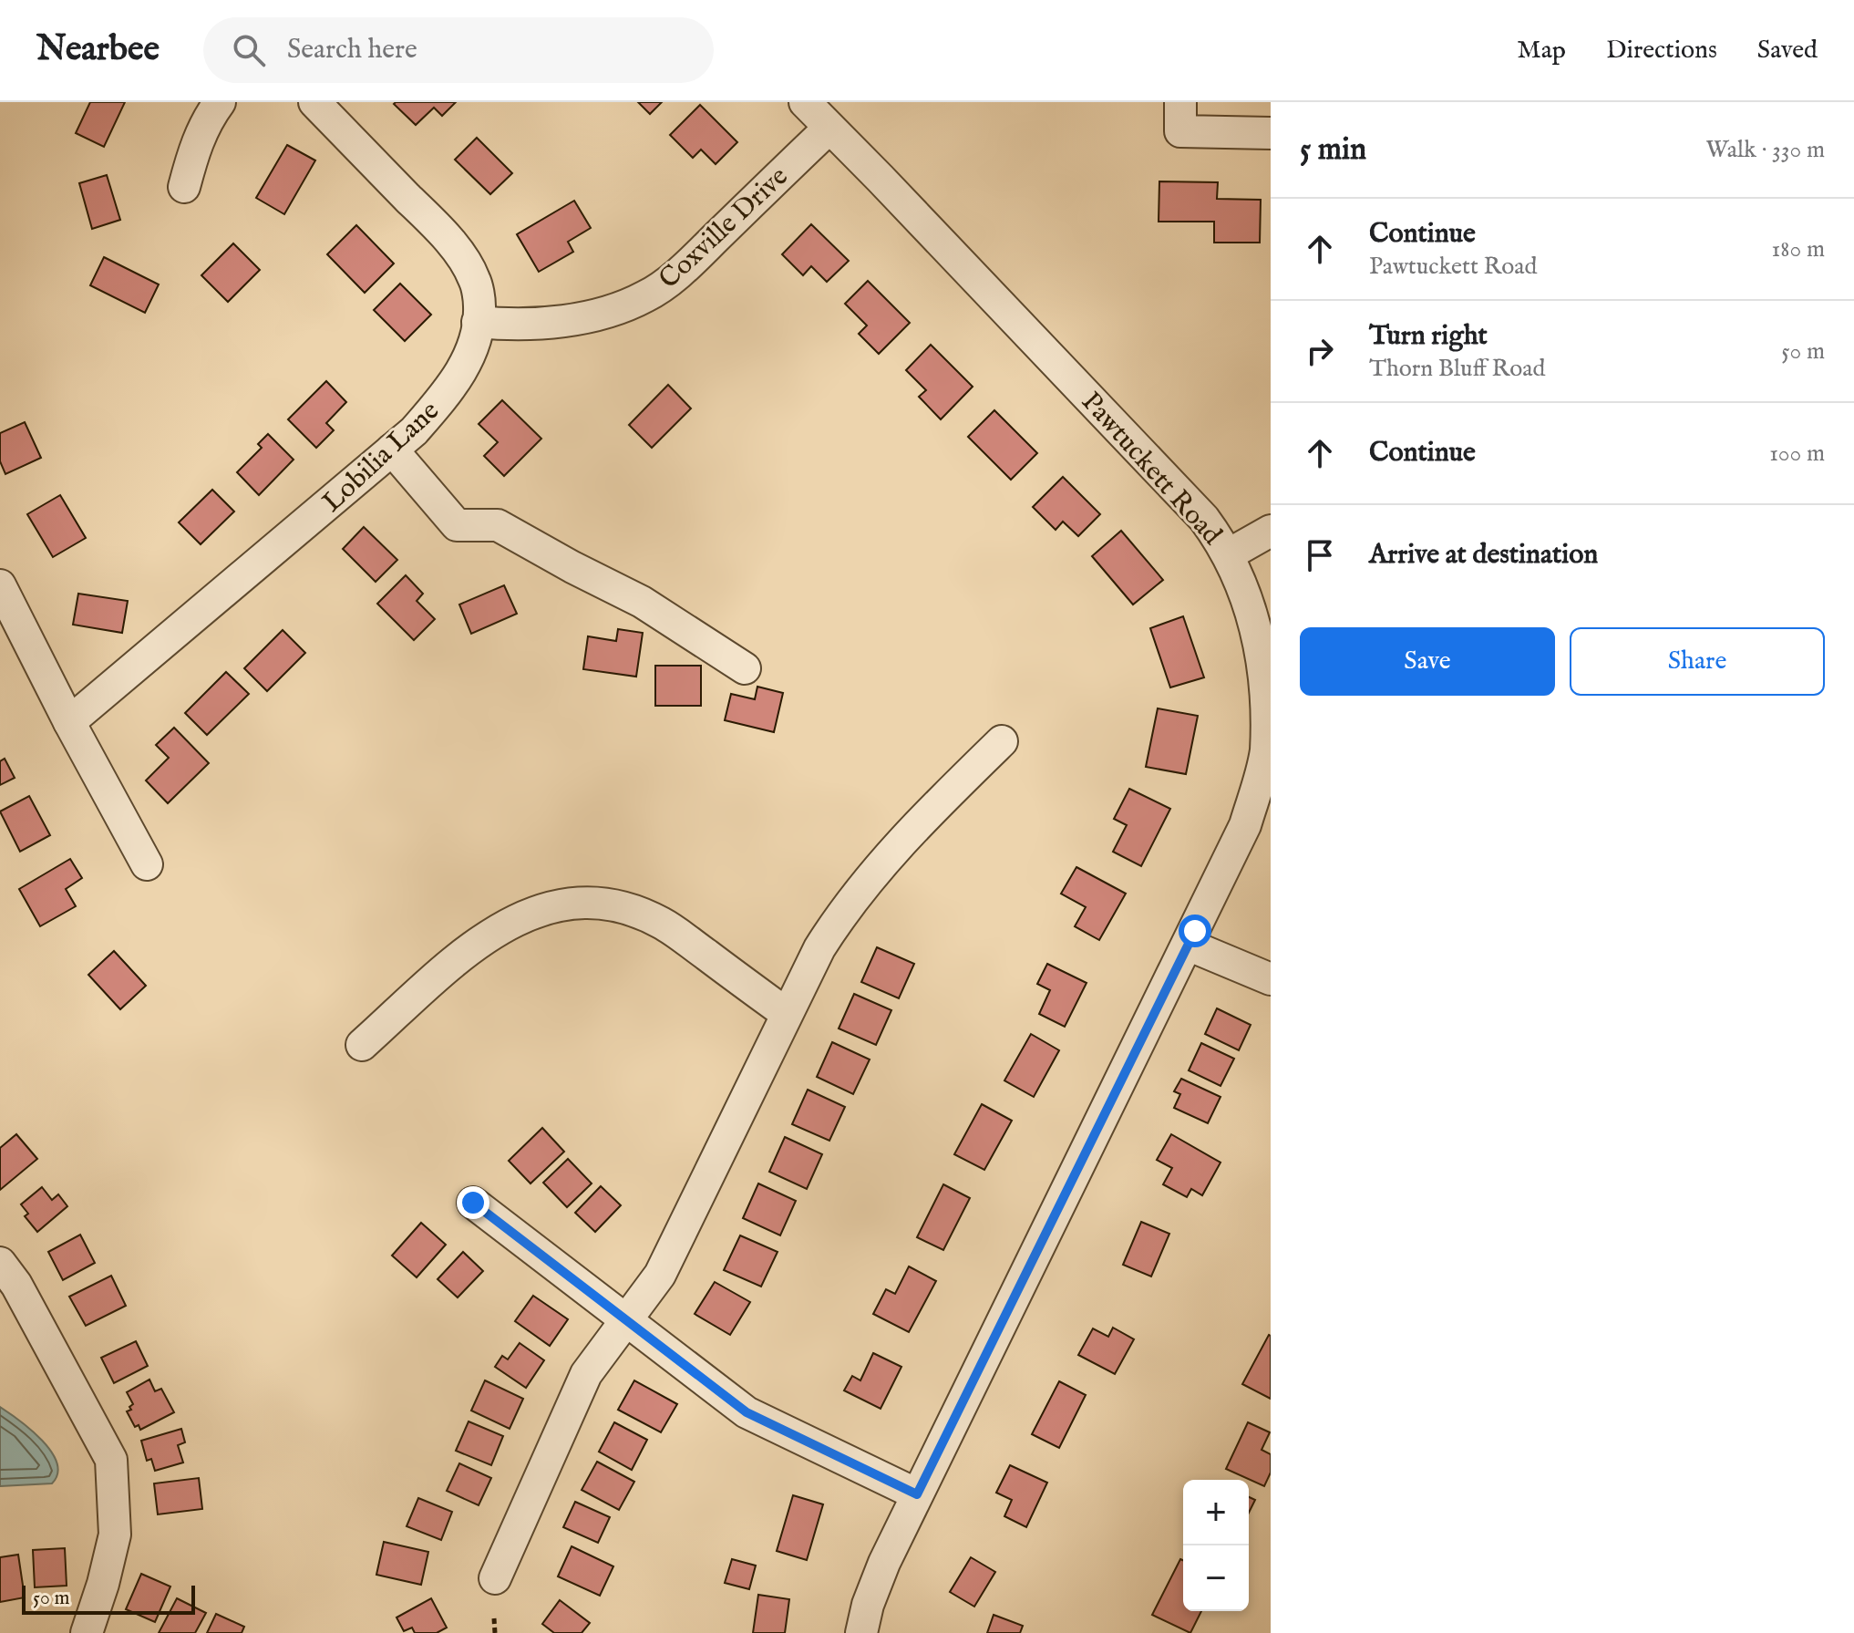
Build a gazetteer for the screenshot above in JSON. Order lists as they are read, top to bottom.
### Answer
{
  "streets": {
    "street": ["Coxville Drive", "Lobilia Lane", "Pawtuckett Road"]
  },
  "crossings": [
    ["Coxville Drive", "Lobilia Lane"],
    ["Coxville Drive", "Pawtuckett Road"]
  ],
  "scale_bar": "50 m",
  "page": {
    "header": "Nearbee",
    "search": "Search here",
    "nav": ["Map", "Directions", "Saved"],
    "heading": ["5 min", "Walk · 330 m"],
    "list": [
      ["Continue", "Pawtuckett Road", "180 m"],
      ["Turn right", "Thorn Bluff Road", "50 m"],
      ["Continue", "100 m"],
      "Arrive at destination"
    ],
    "buttons": ["Save", "Share"],
    "map_buttons": ["+", "−"],
    "scale": "50 m"
  }
}
